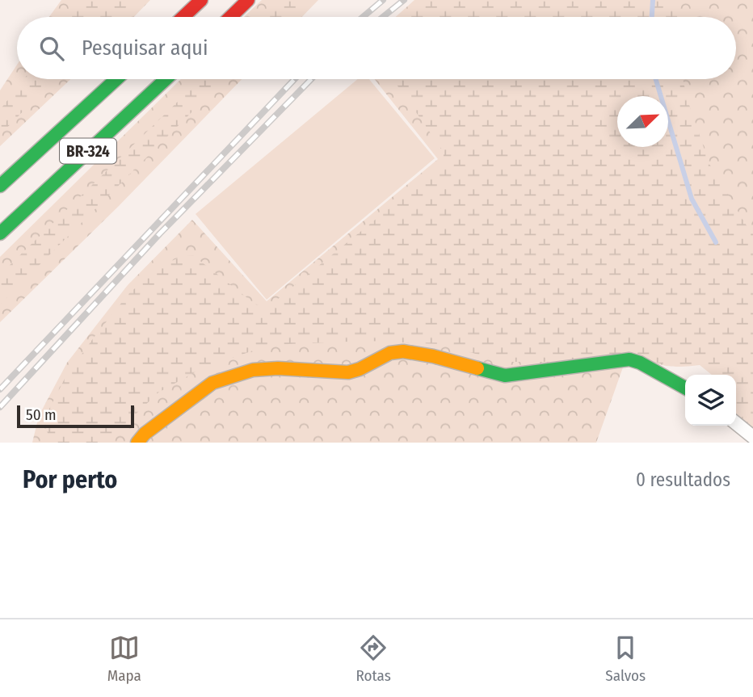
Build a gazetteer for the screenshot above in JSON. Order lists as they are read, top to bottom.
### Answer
{
  "streets": {
    "main road": ["BR-324"]
  },
  "scale_bar": "50 m",
  "north": "top right",
  "page": {
    "search": "Pesquisar aqui",
    "scale": "50 m",
    "heading": ["Por perto", "0 resultados"],
    "nav": ["Mapa", "Rotas", "Salvos"]
  }
}
